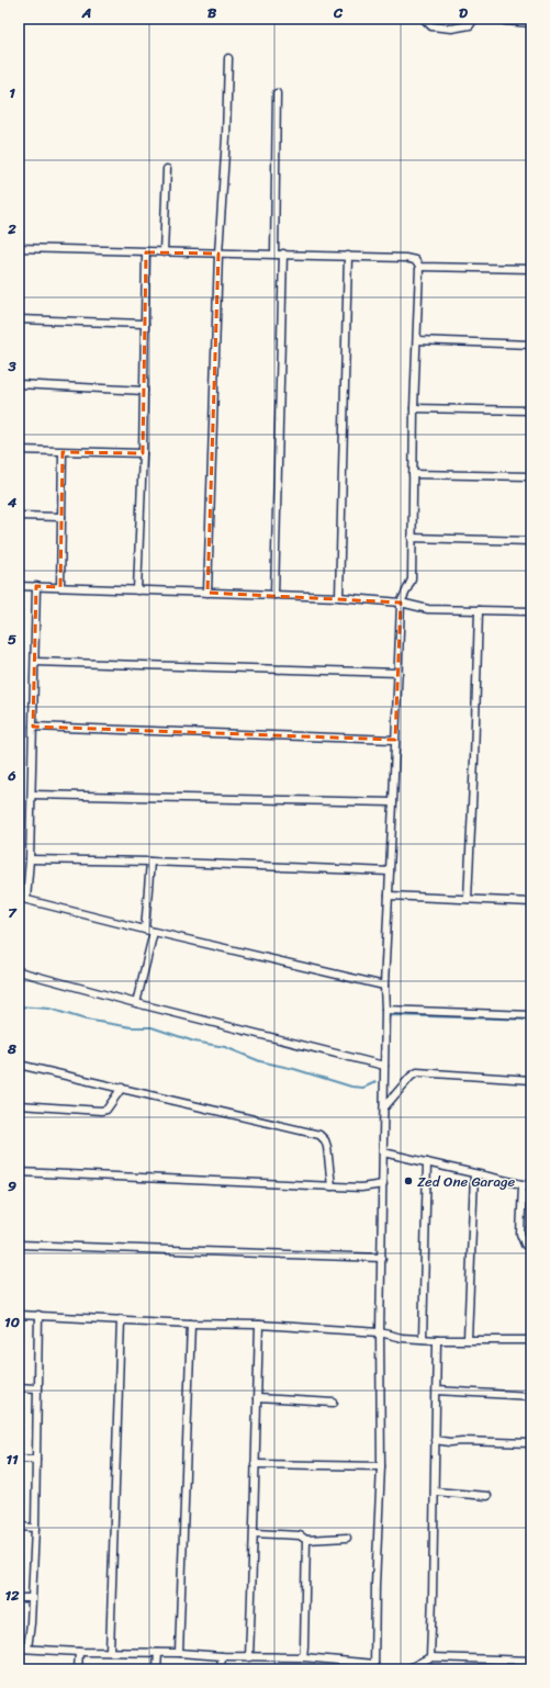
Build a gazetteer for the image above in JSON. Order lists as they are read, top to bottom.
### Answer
{
  "places": ["Zed One Garage"],
  "grid": {
    "columns": [
      "A",
      "B",
      "C",
      "D"
    ],
    "rows": [
      "1",
      "2",
      "3",
      "4",
      "5",
      "6",
      "7",
      "8",
      "9",
      "10",
      "11",
      "12"
    ]
  }
}
